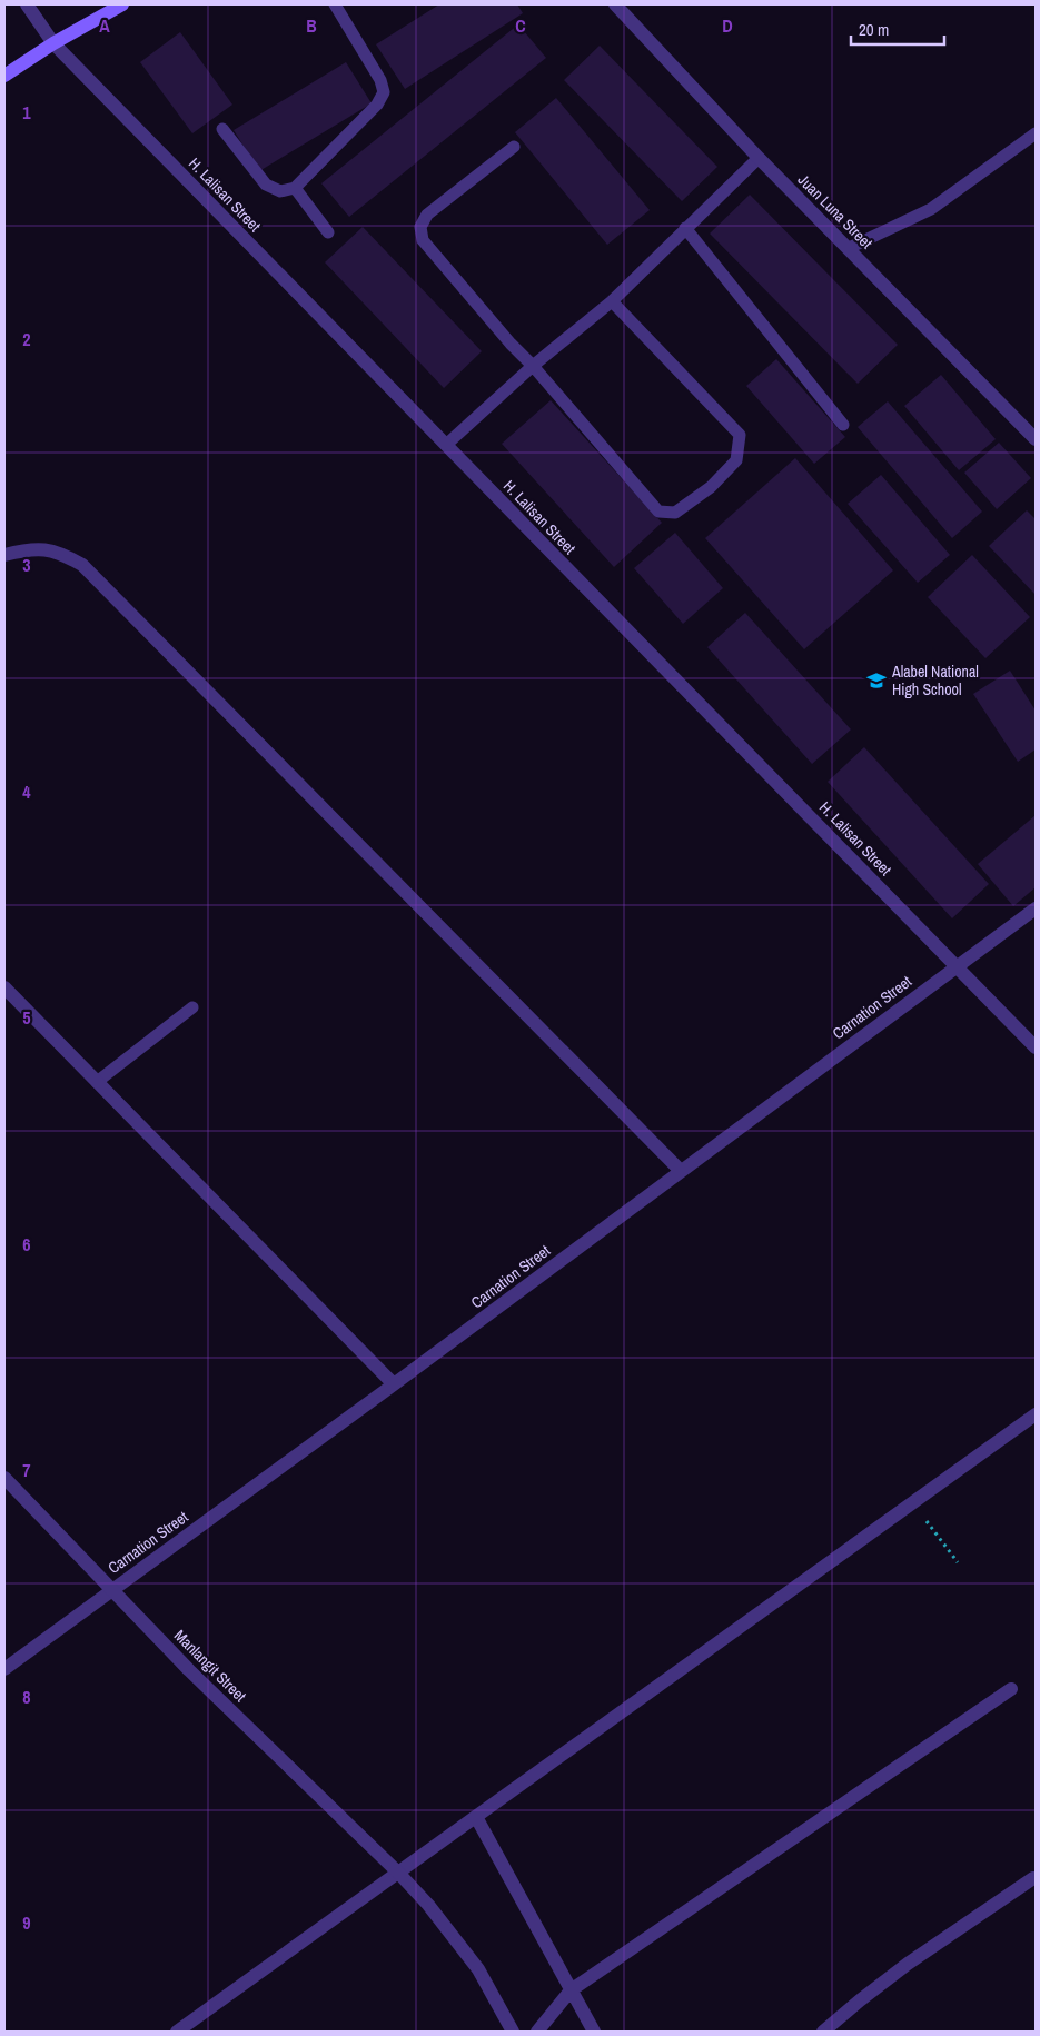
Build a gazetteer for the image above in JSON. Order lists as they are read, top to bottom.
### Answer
{
  "streets": {
    "street": [
      "H. Lalisan Street",
      "Juan Luna Street",
      "Carnation Street",
      "Manlangit Street"
    ]
  },
  "crossings": [
    ["H. Lalisan Street", "Carnation Street"],
    ["Carnation Street", "Manlangit Street"]
  ],
  "places": {
    "school or university": ["Alabel National High School"]
  },
  "scale_bar": "20 m",
  "grid": {
    "columns": [
      "A",
      "B",
      "C",
      "D"
    ],
    "rows": [
      "1",
      "2",
      "3",
      "4",
      "5",
      "6",
      "7",
      "8",
      "9"
    ]
  }
}
